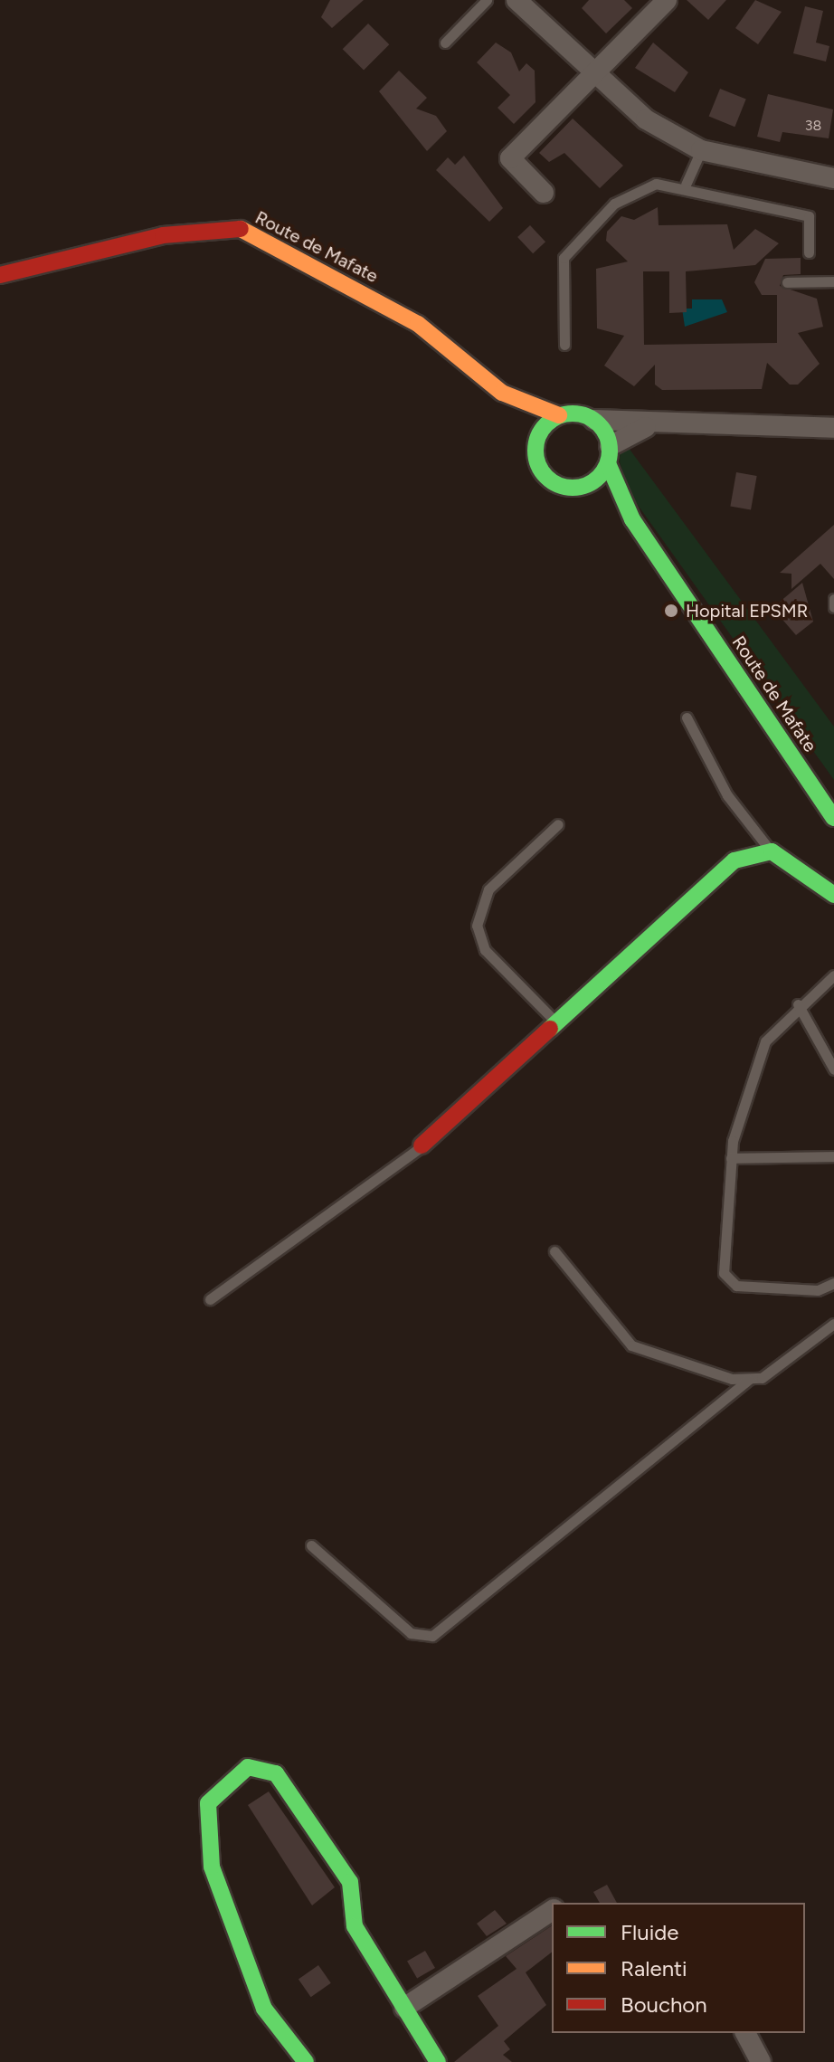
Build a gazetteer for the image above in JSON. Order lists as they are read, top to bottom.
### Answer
{
  "streets": {
    "main road": ["Route de Mafate"]
  },
  "places": ["Hopital EPSMR"],
  "house_numbers": ["38"],
  "legend": ["Fluide", "Ralenti", "Bouchon"]
}
